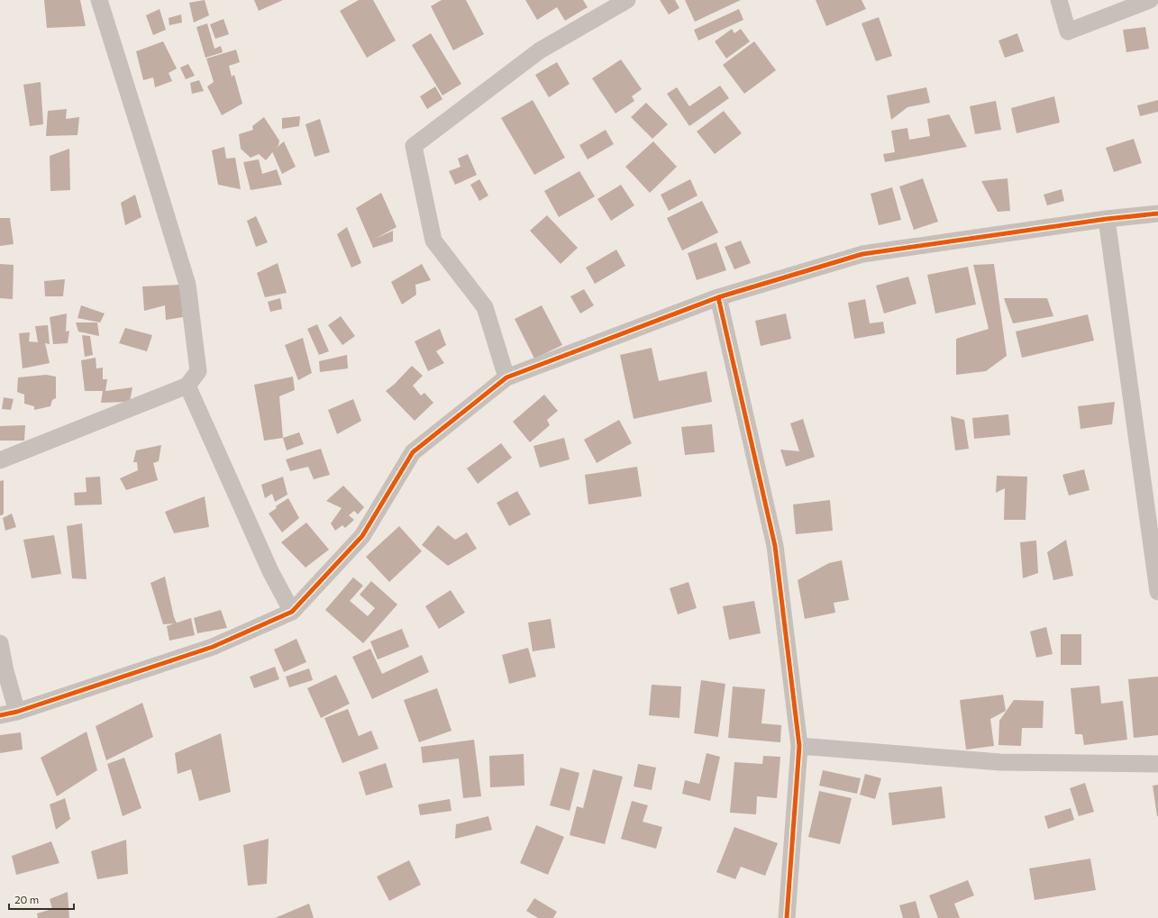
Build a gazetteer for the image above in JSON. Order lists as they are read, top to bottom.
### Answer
{
  "scale_bar": "20 m"
}
